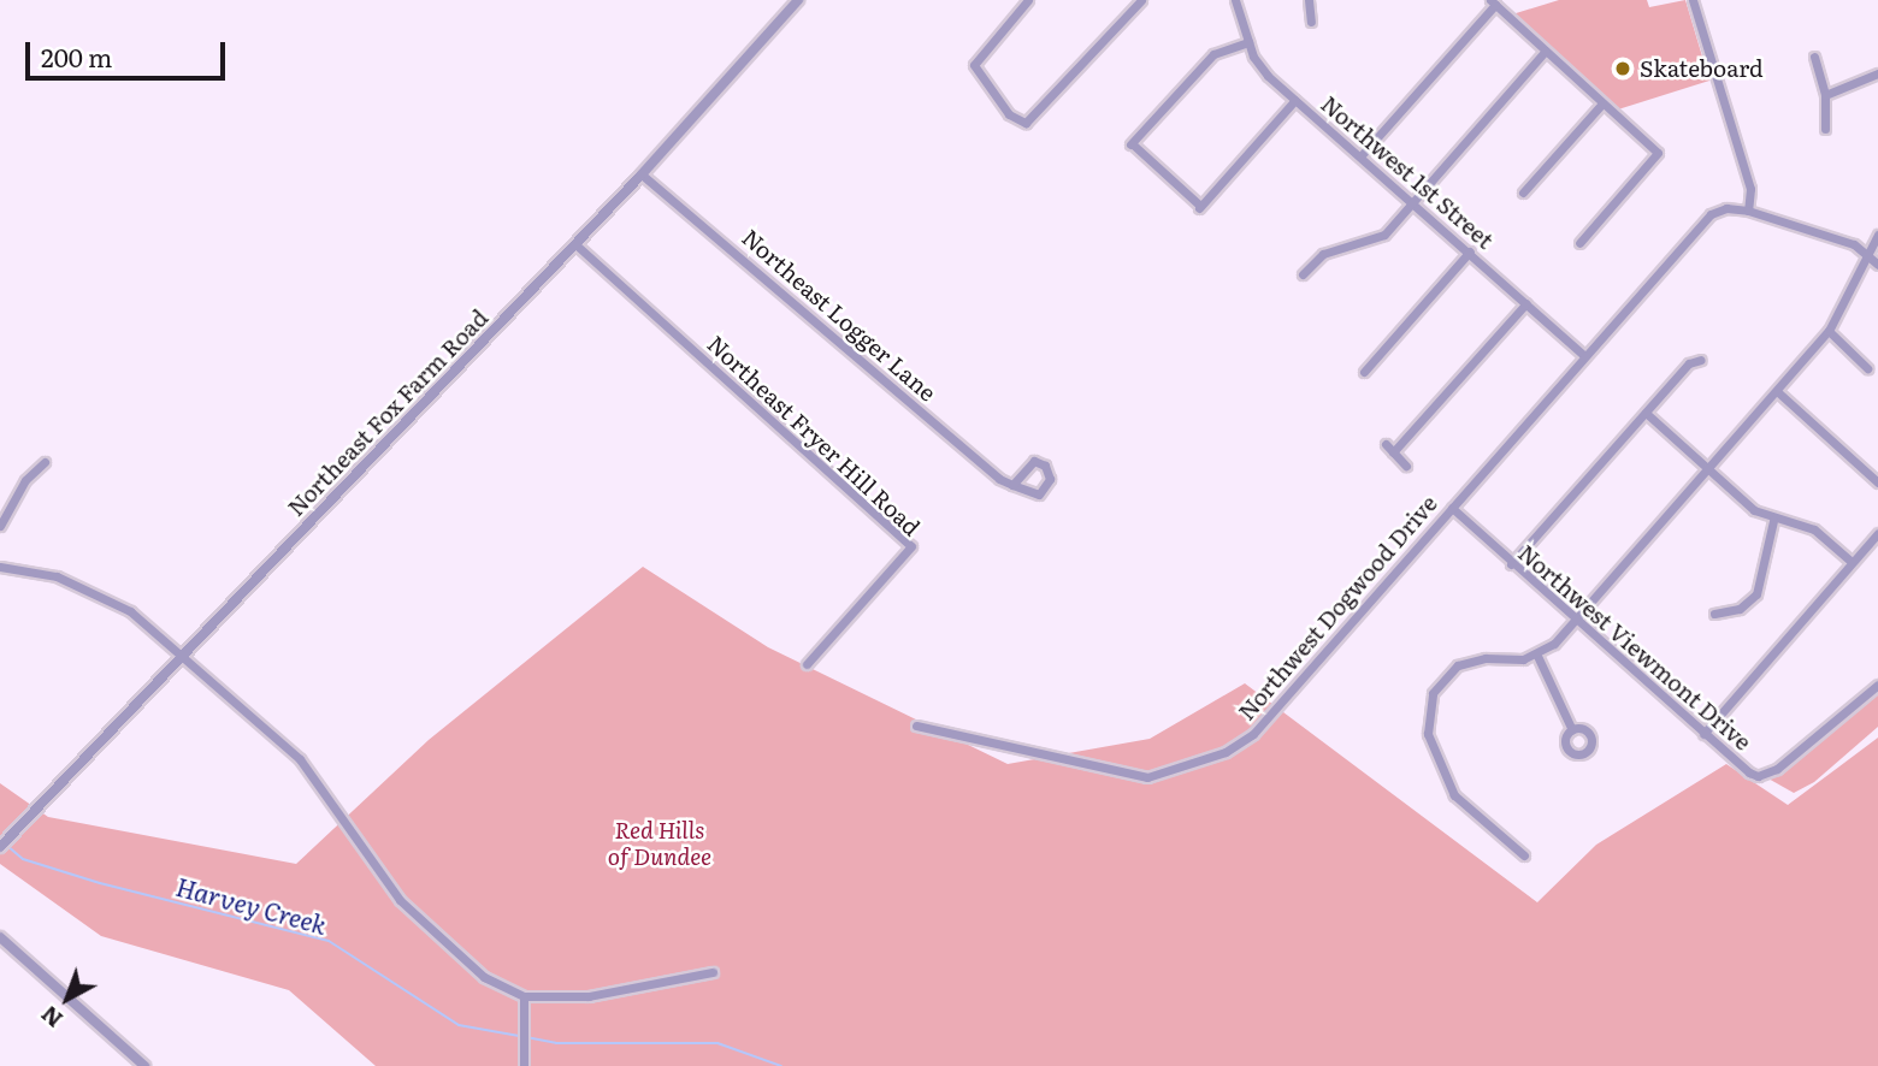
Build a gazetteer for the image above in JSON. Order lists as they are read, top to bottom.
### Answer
{
  "streets": {
    "street": [
      "Northwest 1st Street",
      "Northeast Logger Lane",
      "Northeast Fox Farm Road",
      "Northeast Fryer Hill Road",
      "Northwest Dogwood Drive",
      "Northwest Viewmont Drive"
    ]
  },
  "crossings": [
    ["Northwest 1st Street", "Northwest Dogwood Drive"],
    ["Northeast Logger Lane", "Northeast Fox Farm Road"],
    ["Northeast Fox Farm Road", "Northeast Fryer Hill Road"],
    ["Northwest Dogwood Drive", "Northwest Viewmont Drive"]
  ],
  "water": ["Harvey Creek"],
  "parks": ["Red Hills of Dundee"],
  "places": ["Skateboard"],
  "scale_bar": "200 m",
  "north": "bottom left"
}
